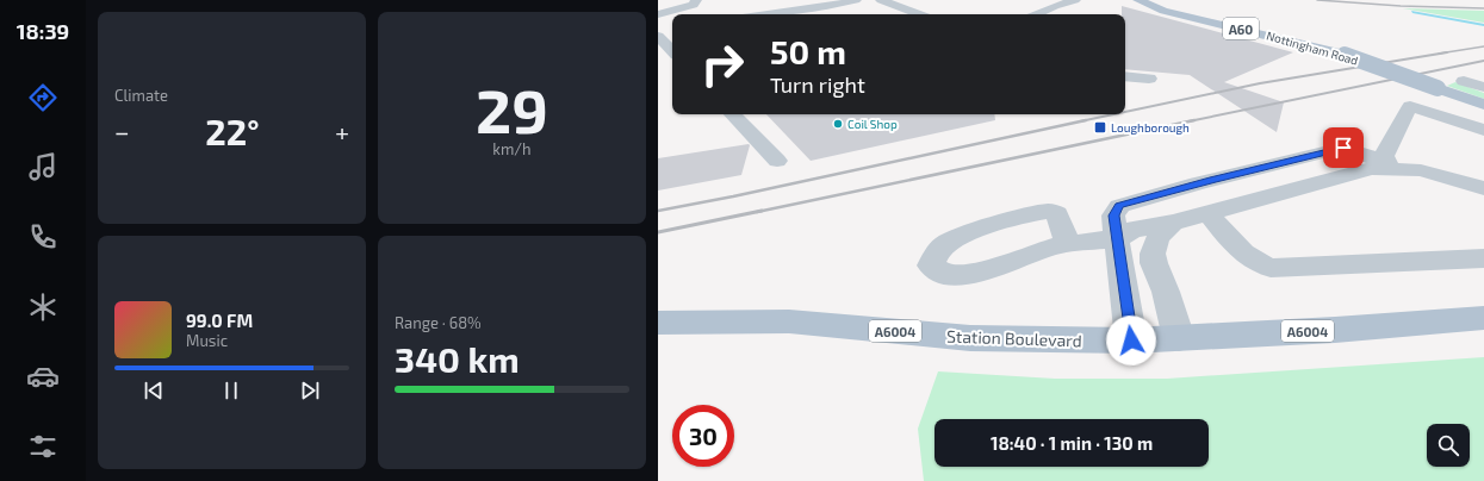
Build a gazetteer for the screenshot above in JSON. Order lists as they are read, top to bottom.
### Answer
{
  "streets": {
    "main road": [
      "A60",
      "Nottingham Road",
      "A6004",
      "Station Boulevard"
    ]
  },
  "places": {
    "other": ["Coil Shop"],
    "transit": ["Loughborough"]
  },
  "page": {
    "tabs": "18:39",
    "tile": [
      "Climate",
      ["29", "km/h"],
      ["Range · 68%", "340 km"]
    ],
    "turn": ["50 m", "Turn right"],
    "heat": ["−", "22°", "+"],
    "song": ["99.0 FM", "Music"],
    "limit": "30",
    "trip": "18:40 · 1 min · 130 m"
  }
}
